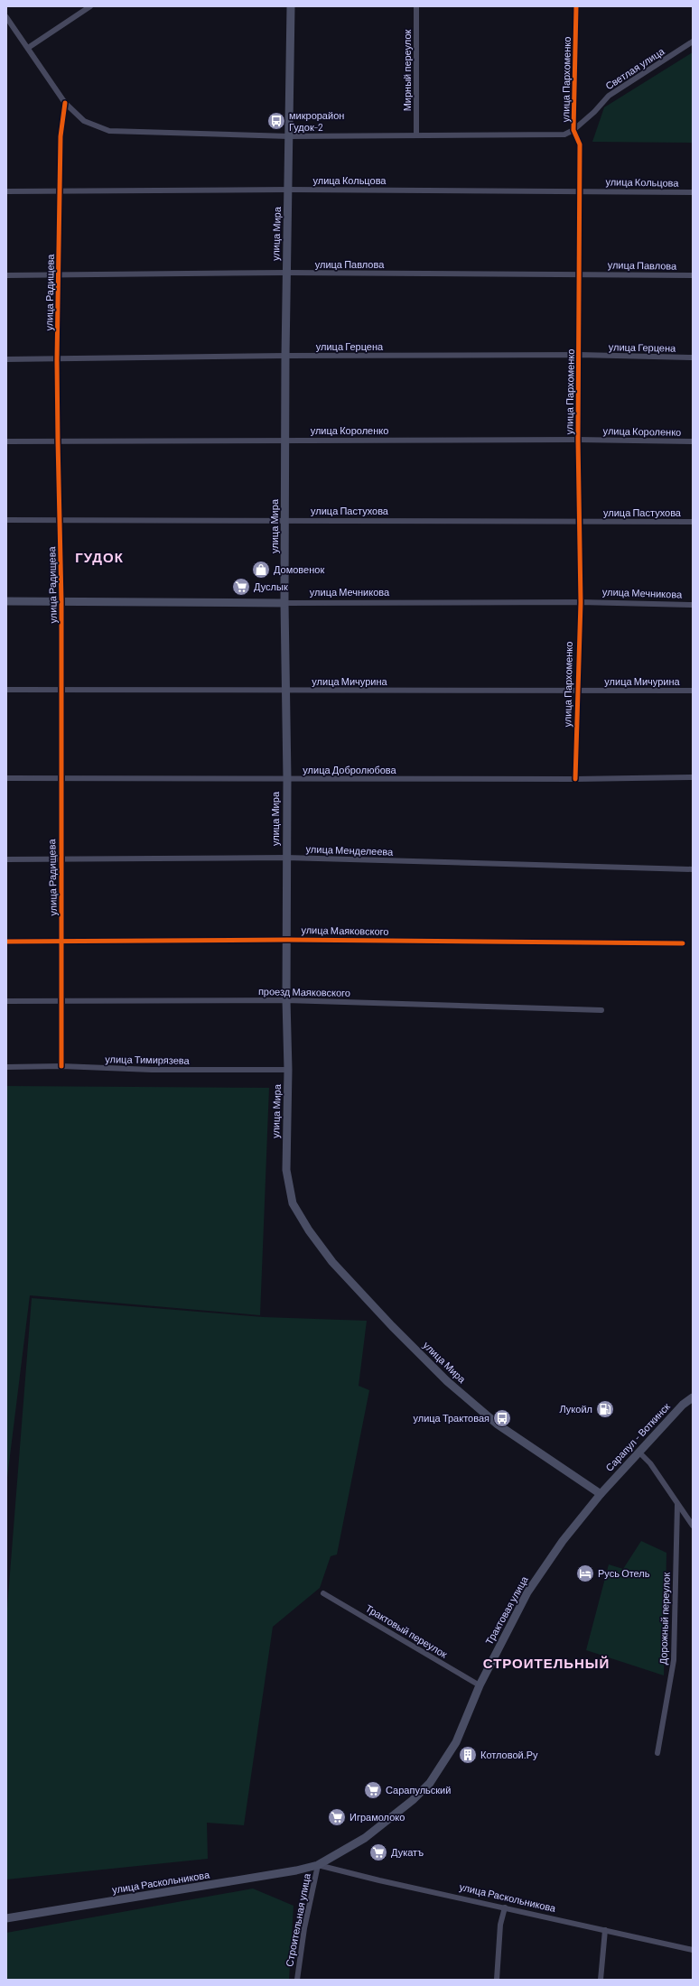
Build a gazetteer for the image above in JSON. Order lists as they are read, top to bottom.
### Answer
{
  "streets": {
    "main road": [
      "улица Мира",
      "улица Мечникова",
      "Сарапул - Воткинск",
      "Трактовая улица",
      "улица Раскольникова"
    ],
    "street": [
      "Светлая улица",
      "Мирный переулок",
      "улица Пархоменко",
      "улица Кольцова",
      "улица Павлова",
      "улица Радищева",
      "улица Герцена",
      "улица Короленко",
      "улица Пастухова",
      "улица Мичурина",
      "улица Добролюбова",
      "улица Менделеева",
      "улица Маяковского",
      "проезд Маяковского",
      "улица Тимирязева",
      "Дорожный переулок",
      "Трактовый переулок",
      "Строительная улица"
    ]
  },
  "crossings": [
    ["Светлая улица", "улица Пархоменко"],
    ["улица Пархоменко", "улица Кольцова"],
    ["улица Пархоменко", "улица Павлова"],
    ["улица Пархоменко", "улица Герцена"],
    ["улица Пархоменко", "улица Короленко"],
    ["улица Пархоменко", "улица Пастухова"],
    ["улица Пархоменко", "улица Мечникова"],
    ["улица Пархоменко", "улица Мичурина"],
    ["улица Пархоменко", "улица Добролюбова"],
    ["улица Кольцова", "улица Мира"],
    ["улица Кольцова", "улица Радищева"],
    ["улица Мира", "улица Павлова"],
    ["улица Мира", "улица Герцена"],
    ["улица Мира", "улица Короленко"],
    ["улица Мира", "улица Пастухова"],
    ["улица Мира", "улица Мечникова"],
    ["улица Мира", "улица Мичурина"],
    ["улица Мира", "улица Добролюбова"],
    ["улица Мира", "улица Менделеева"],
    ["улица Мира", "улица Маяковского"],
    ["улица Мира", "проезд Маяковского"],
    ["улица Мира", "улица Тимирязева"],
    ["улица Мира", "Сарапул - Воткинск"],
    ["улица Мира", "Трактовая улица"],
    ["улица Павлова", "улица Радищева"],
    ["улица Радищева", "улица Герцена"],
    ["улица Радищева", "улица Короленко"],
    ["улица Радищева", "улица Пастухова"],
    ["улица Радищева", "улица Мечникова"],
    ["улица Радищева", "улица Мичурина"],
    ["улица Радищева", "улица Добролюбова"],
    ["улица Радищева", "улица Менделеева"],
    ["улица Радищева", "улица Маяковского"],
    ["улица Радищева", "проезд Маяковского"],
    ["улица Радищева", "улица Тимирязева"],
    ["Сарапул - Воткинск", "Трактовая улица"],
    ["Трактовая улица", "Трактовый переулок"],
    ["Трактовая улица", "улица Раскольникова"],
    ["улица Раскольникова", "Строительная улица"]
  ],
  "districts": ["ГУДОК", "СТРОИТЕЛЬНЫЙ"],
  "places": {
    "bus stop": ["микрорайон Гудок-2", "улица Трактовая"],
    "shop": ["Домовенок"],
    "supermarket": [
      "Дуслык",
      "Сарапульский",
      "Играмолоко",
      "Дукатъ"
    ],
    "fuel station": ["Лукойл"],
    "hotel": ["Русь Отель"],
    "building": ["Котловой.Ру"]
  }
}
